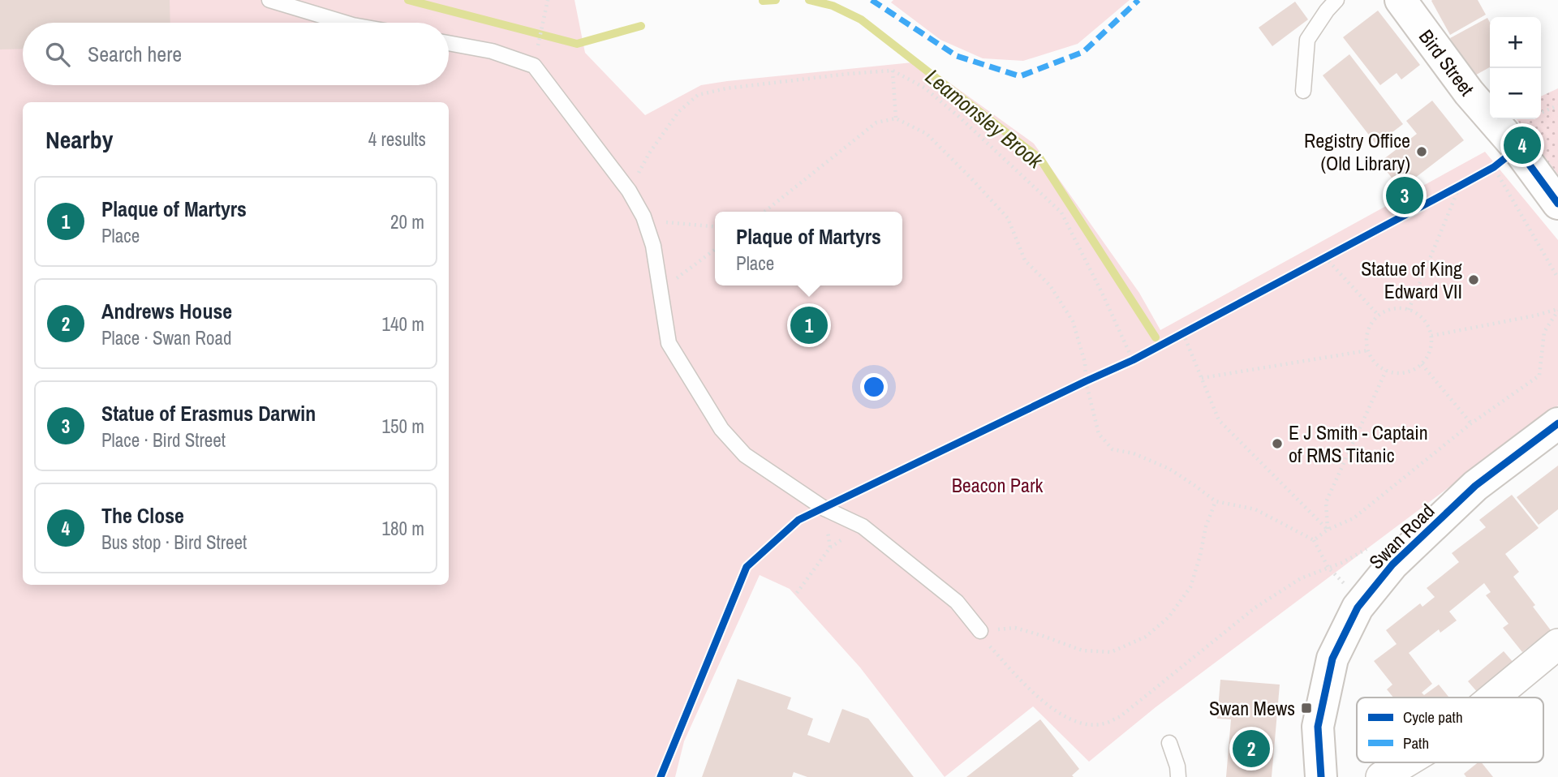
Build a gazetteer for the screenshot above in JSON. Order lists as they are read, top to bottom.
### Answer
{
  "streets": {
    "street": ["Bird Street", "Swan Road"]
  },
  "water": ["Leamonsley Brook"],
  "parks": ["Beacon Park"],
  "places": {
    "other": ["Registry Office (Old Library)", "Statue of King Edward VII", "E J Smith - Captain of RMS Titanic"],
    "transit": ["Swan Mews"]
  },
  "legend": ["Cycle path", "Path"],
  "page": {
    "map_buttons": ["+", "−"],
    "search": "Search here",
    "heading": ["Nearby", "4 results"],
    "pins": [
      "4",
      "3",
      "1",
      "2"
    ],
    "list": [
      {
        "mark": "1",
        "name": "Plaque of Martyrs",
        "note": "Place",
        "value": "20 m"
      },
      {
        "mark": "2",
        "name": "Andrews House",
        "note": "Place · Swan Road",
        "value": "140 m"
      },
      {
        "mark": "3",
        "name": "Statue of Erasmus Darwin",
        "note": "Place · Bird Street",
        "value": "150 m"
      },
      {
        "mark": "4",
        "name": "The Close",
        "note": "Bus stop · Bird Street",
        "value": "180 m"
      }
    ],
    "popup": ["Plaque of Martyrs", "Place"]
  }
}
